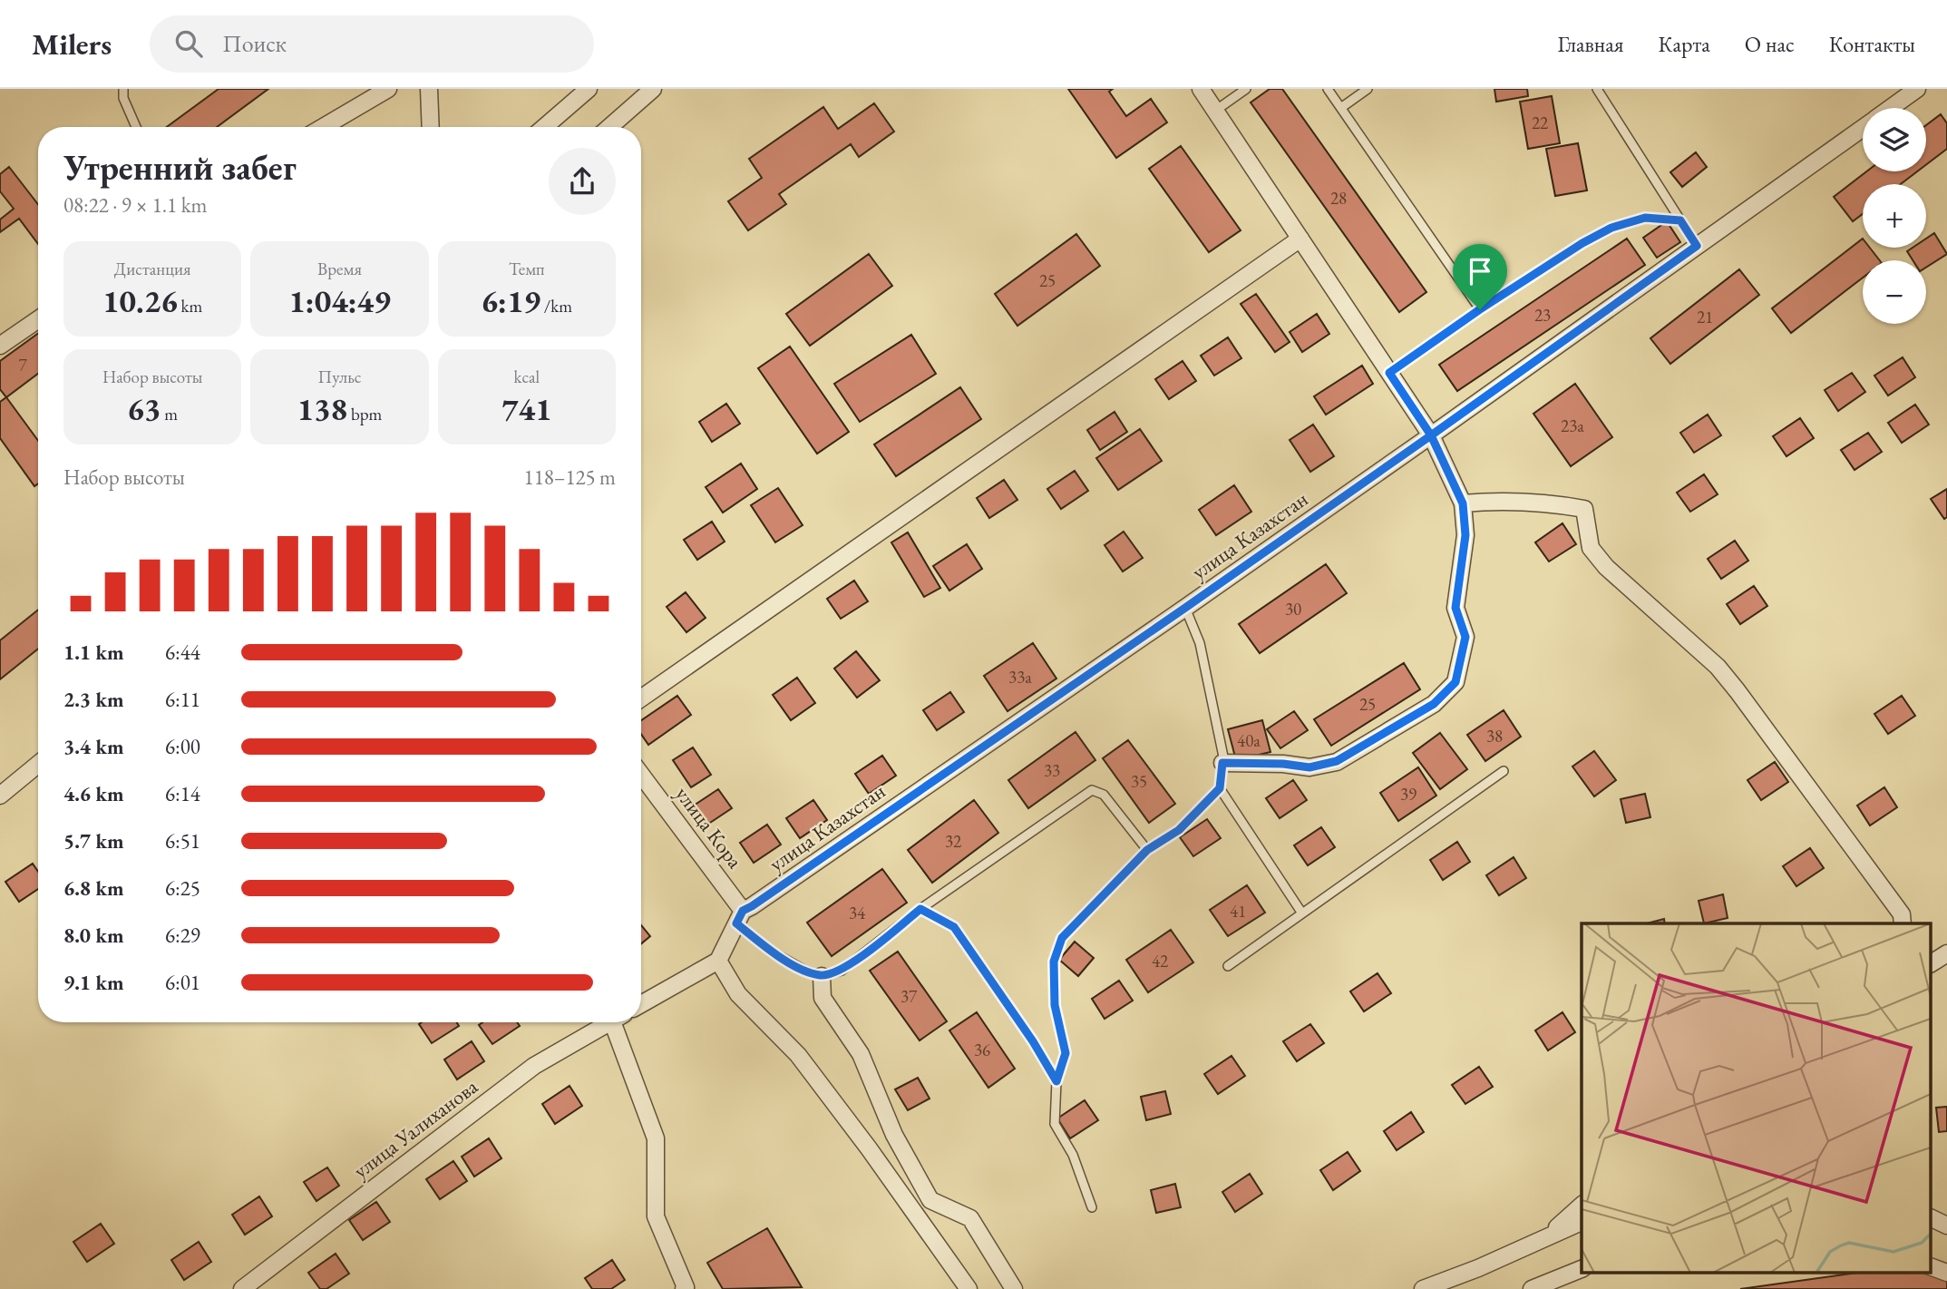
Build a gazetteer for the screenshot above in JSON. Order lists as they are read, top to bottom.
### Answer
{
  "streets": {
    "street": ["улица Казахстан", "улица Кора", "улица Уалиханова"]
  },
  "crossings": [
    ["улица Казахстан", "улица Кора"]
  ],
  "house_numbers": [
    "22",
    "28",
    "25",
    "23",
    "21",
    "7",
    "23а",
    "30",
    "33а",
    "25",
    "38",
    "40а",
    "33",
    "35",
    "39",
    "32",
    "41",
    "34",
    "42",
    "37",
    "36"
  ],
  "page": {
    "header": "Milers",
    "search": "Поиск",
    "nav": [
      "Главная",
      "Карта",
      "О нас",
      "Контакты"
    ],
    "map_buttons": ["+", "−"],
    "heading": ["Утренний забег", "08:22 · 9 × 1.1 km"],
    "stats": [
      ["Дистанция", "10.26 km"],
      ["Время", "1:04:49"],
      ["Темп", "6:19 /km"],
      ["Набор высоты", "63 m"],
      ["Пульс", "138 bpm"],
      ["kcal", "741"]
    ],
    "chart": ["Набор высоты", "118–125 m"],
    "list": [
      {
        "name": "1.1 km",
        "note": "6:44"
      },
      {
        "name": "2.3 km",
        "note": "6:11"
      },
      {
        "name": "3.4 km",
        "note": "6:00"
      },
      {
        "name": "4.6 km",
        "note": "6:14"
      },
      {
        "name": "5.7 km",
        "note": "6:51"
      },
      {
        "name": "6.8 km",
        "note": "6:25"
      },
      {
        "name": "8.0 km",
        "note": "6:29"
      },
      {
        "name": "9.1 km",
        "note": "6:01"
      }
    ]
  }
}
